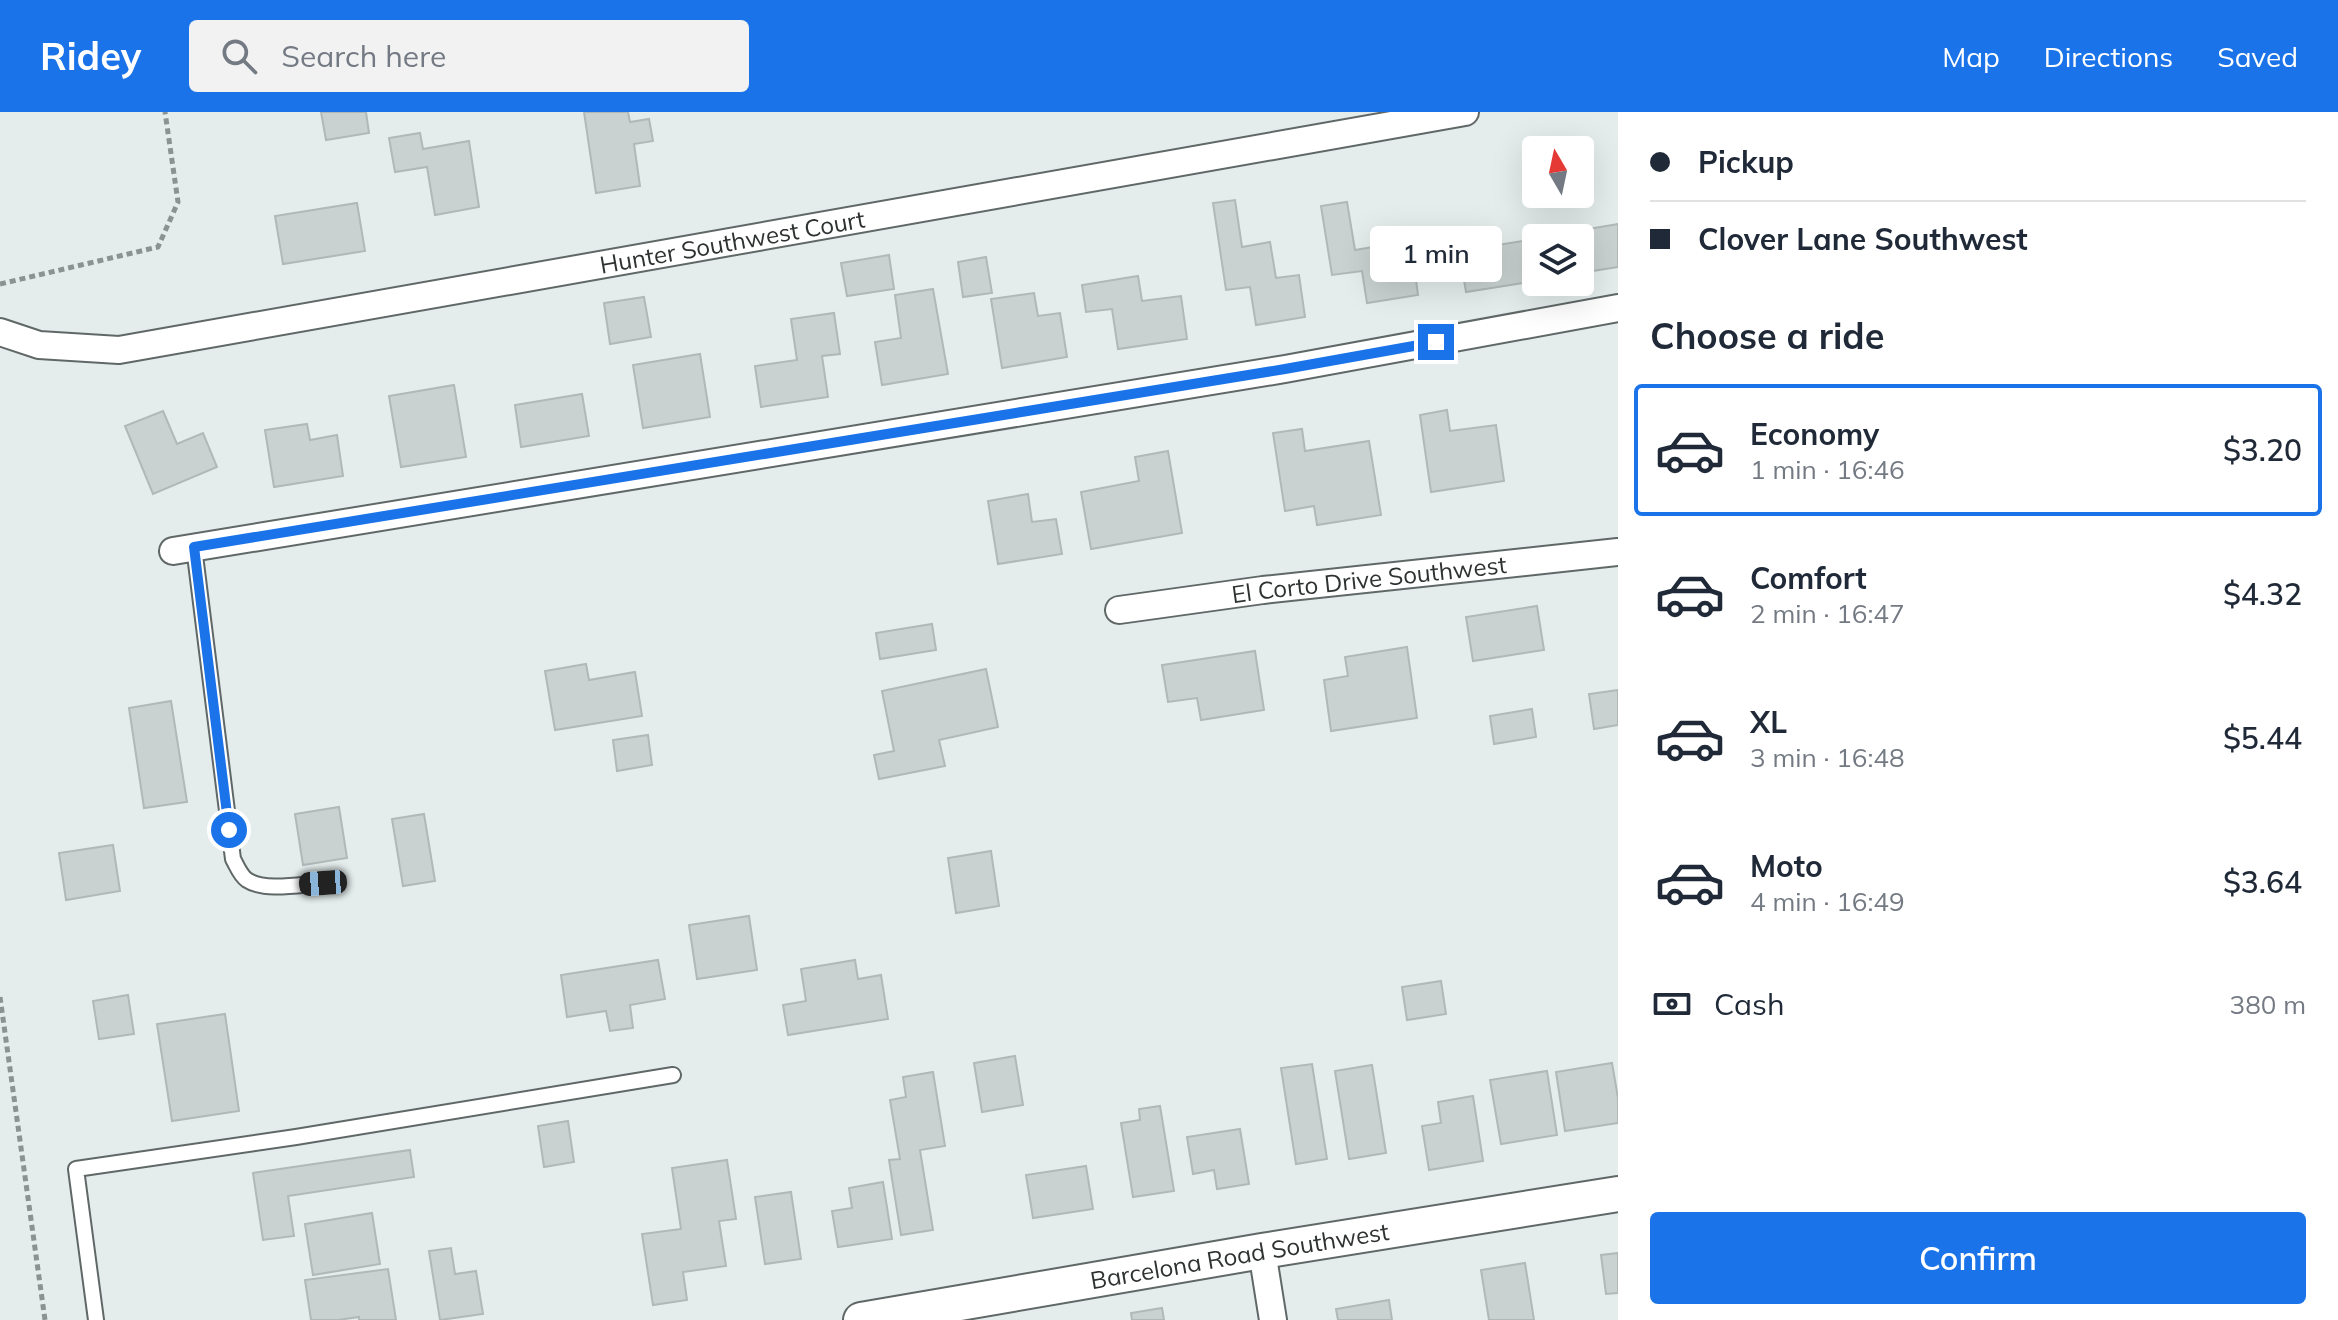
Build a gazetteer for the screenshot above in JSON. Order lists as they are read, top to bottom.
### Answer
{
  "streets": {
    "street": ["Hunter Southwest Court", "El Corto Drive Southwest", "Barcelona Road Southwest"]
  },
  "north": "top",
  "page": {
    "header": "Ridey",
    "search": "Search here",
    "nav": ["Map", "Directions", "Saved"],
    "banner": ["Pickup", "Clover Lane Southwest"],
    "bubble": "1 min",
    "heading": "Choose a ride",
    "list": [
      {
        "name": "Economy",
        "note": "1 min · 16:46",
        "value": "$3.20"
      },
      {
        "name": "Comfort",
        "note": "2 min · 16:47",
        "value": "$4.32"
      },
      {
        "name": "XL",
        "note": "3 min · 16:48",
        "value": "$5.44"
      },
      {
        "name": "Moto",
        "note": "4 min · 16:49",
        "value": "$3.64"
      }
    ],
    "pay": ["Cash", "380 m"],
    "buttons": "Confirm"
  }
}
